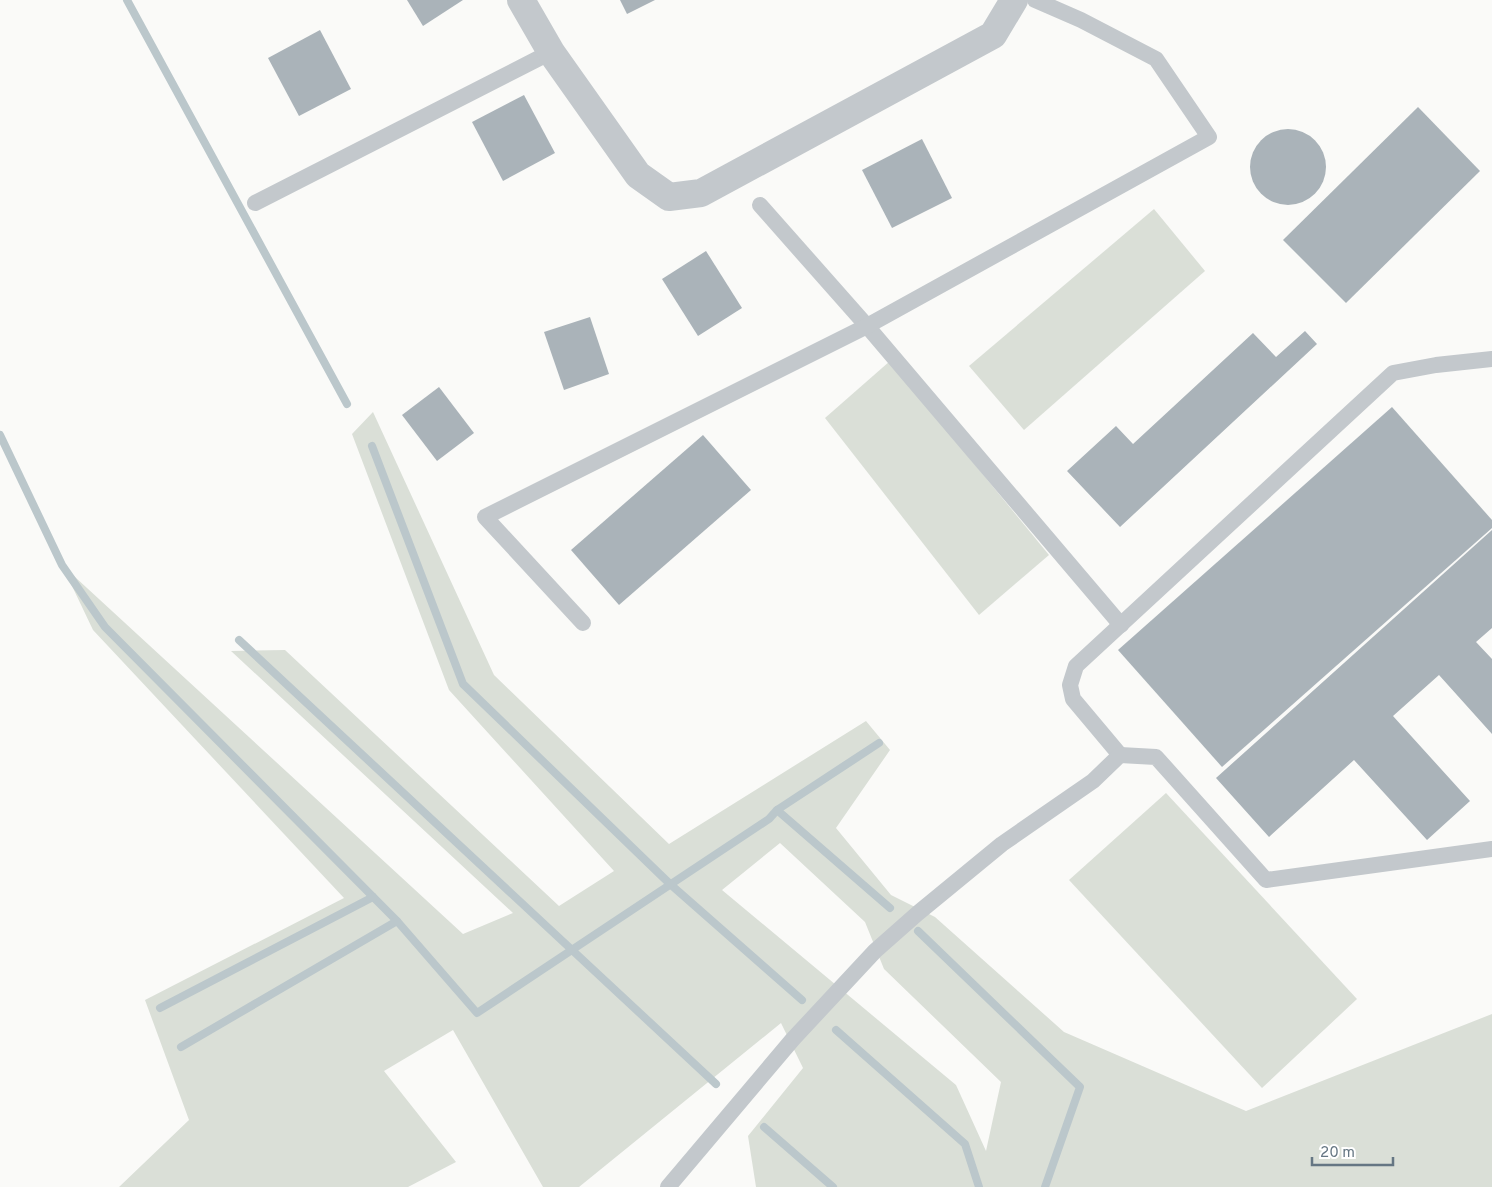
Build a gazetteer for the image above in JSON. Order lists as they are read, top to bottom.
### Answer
{
  "scale_bar": "20 m"
}
